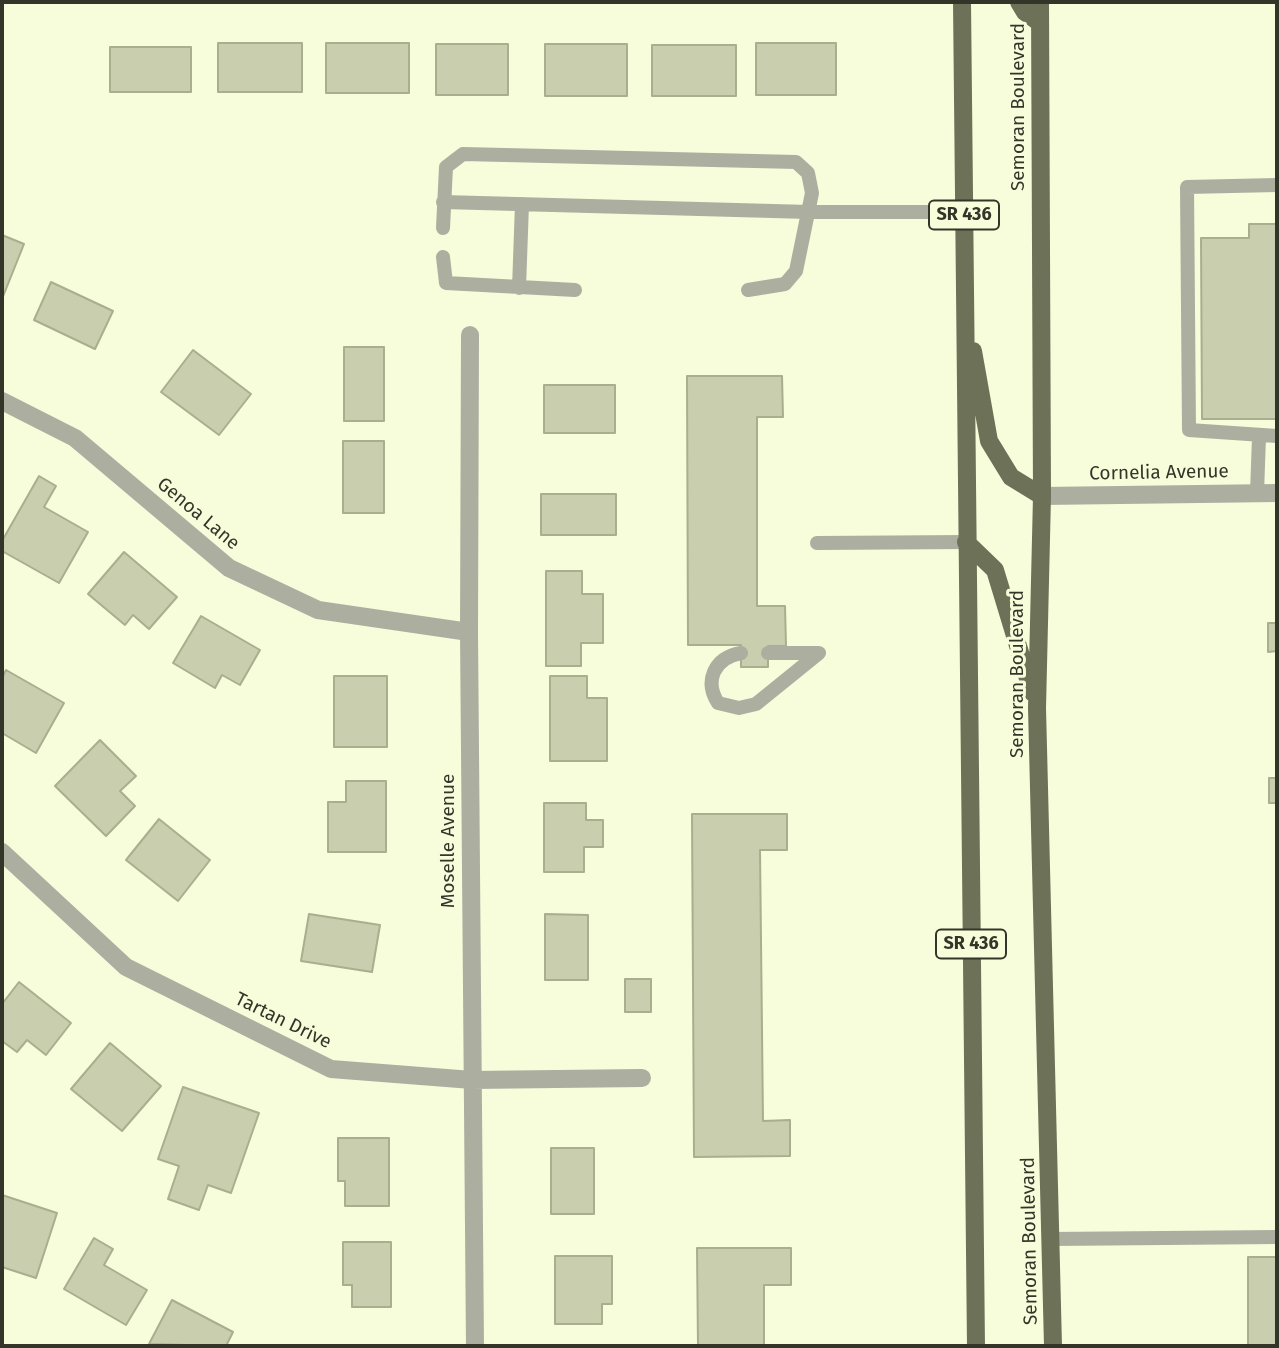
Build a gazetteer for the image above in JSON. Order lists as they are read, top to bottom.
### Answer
{
  "streets": {
    "main road": ["Semoran Boulevard", "SR 436"],
    "street": [
      "Cornelia Avenue",
      "Genoa Lane",
      "Moselle Avenue",
      "Tartan Drive"
    ]
  },
  "crossings": [
    ["Semoran Boulevard", "Cornelia Avenue"],
    ["Genoa Lane", "Moselle Avenue"],
    ["Moselle Avenue", "Tartan Drive"]
  ]
}
